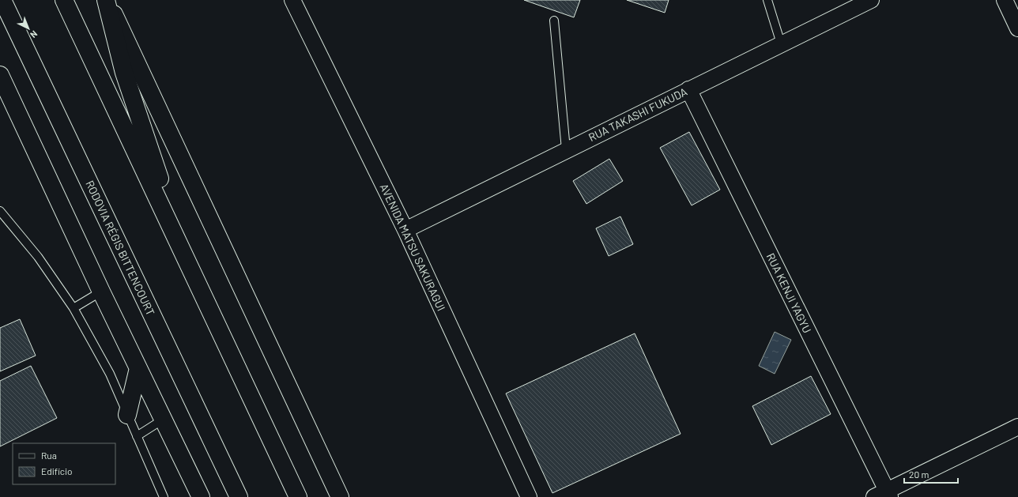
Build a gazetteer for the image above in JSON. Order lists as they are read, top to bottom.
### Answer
{
  "streets": {
    "main road": ["RODOVIA RÉGIS BITTENCOURT"],
    "street": ["RUA TAKASHI FUKUDA", "AVENIDA MATSU SAKURAGUI", "RUA KENJI YAGYU"]
  },
  "crossings": [
    ["RUA TAKASHI FUKUDA", "AVENIDA MATSU SAKURAGUI"],
    ["RUA TAKASHI FUKUDA", "RUA KENJI YAGYU"]
  ],
  "legend": ["Rua", "Edifício"],
  "scale_bar": "20 m",
  "north": "bottom right"
}
